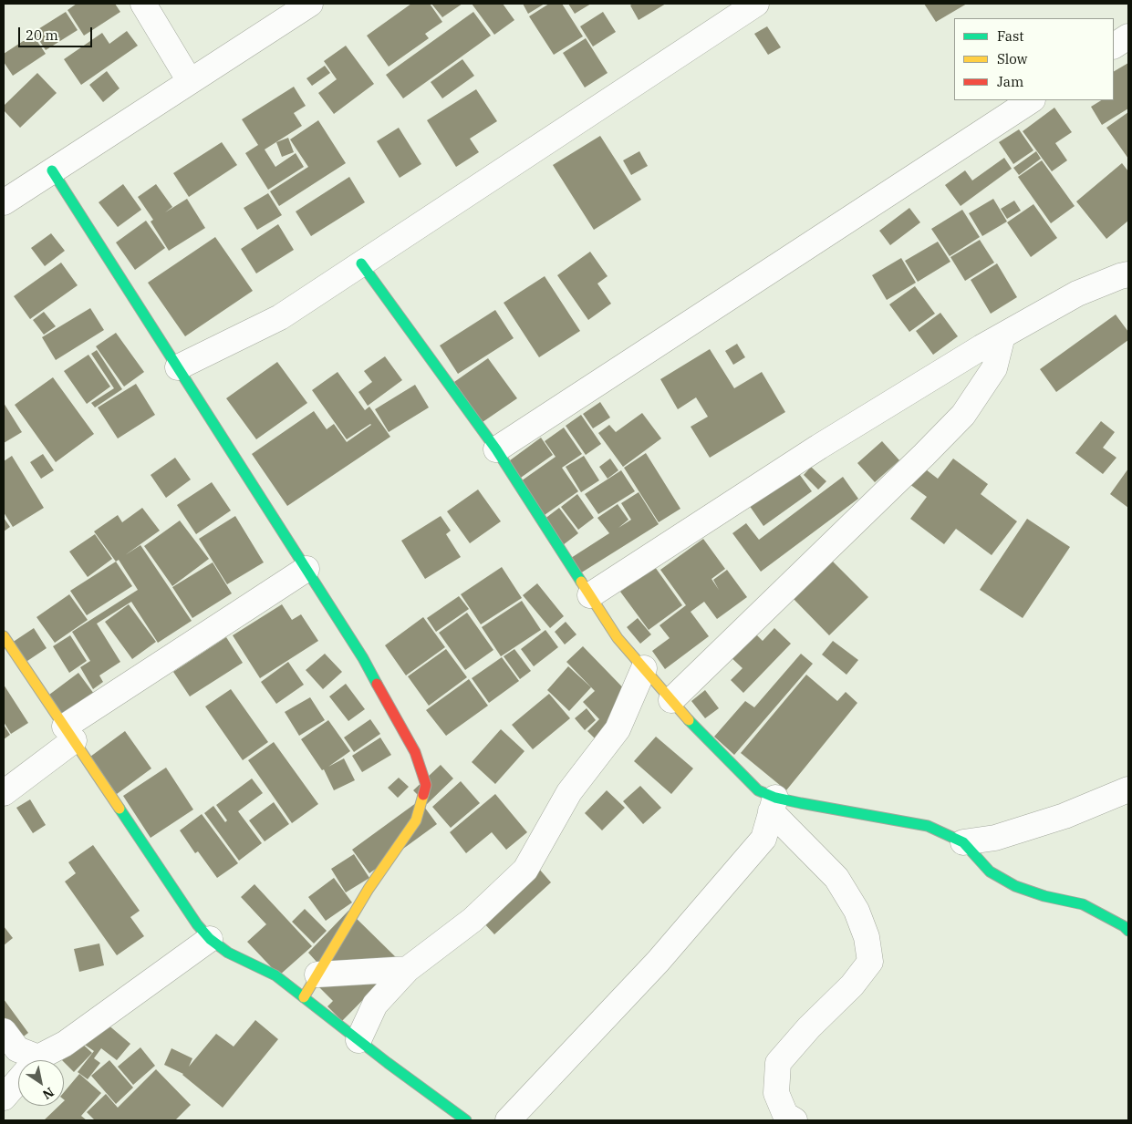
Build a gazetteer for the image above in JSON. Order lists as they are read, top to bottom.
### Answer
{
  "legend": ["Fast", "Slow", "Jam"],
  "scale_bar": "20 m",
  "north": "bottom right"
}
